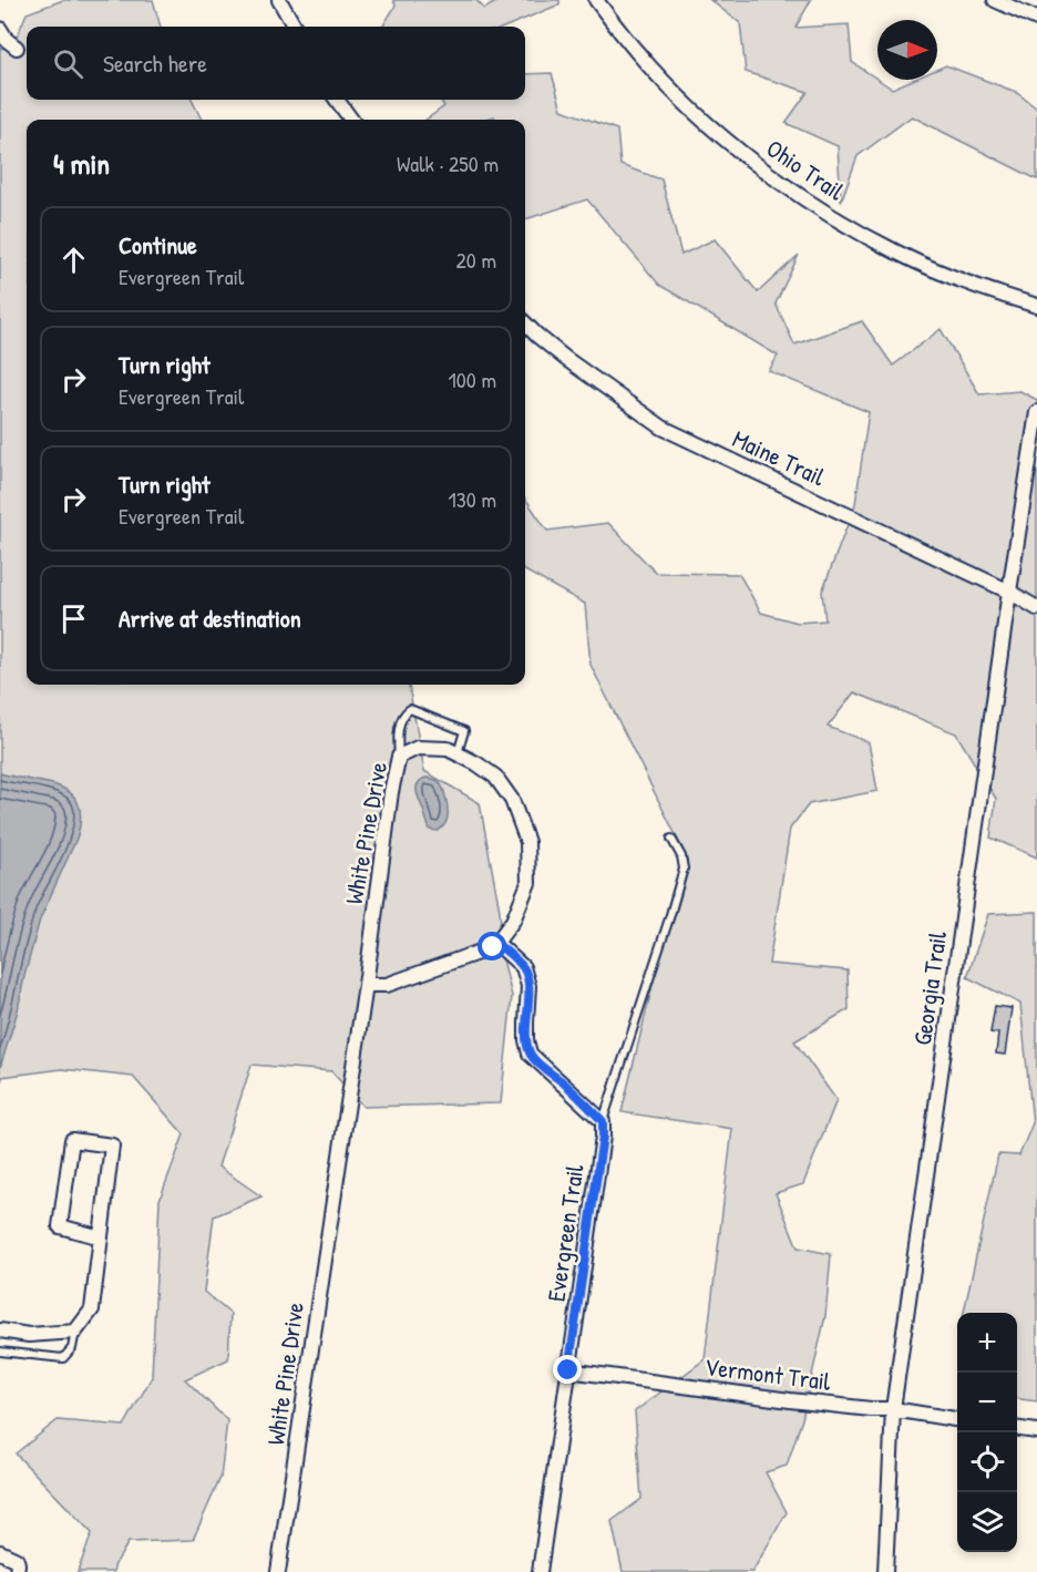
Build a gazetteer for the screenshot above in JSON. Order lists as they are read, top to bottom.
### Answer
{
  "streets": {
    "street": [
      "Ohio Trail",
      "Maine Trail",
      "White Pine Drive",
      "Georgia Trail",
      "Evergreen Trail",
      "Vermont Trail"
    ]
  },
  "crossings": [
    ["Maine Trail", "Georgia Trail"],
    ["Georgia Trail", "Vermont Trail"],
    ["Evergreen Trail", "Vermont Trail"]
  ],
  "north": "right",
  "page": {
    "search": "Search here",
    "heading": ["4 min", "Walk · 250 m"],
    "list": [
      ["Continue", "Evergreen Trail", "20 m"],
      ["Turn right", "Evergreen Trail", "100 m"],
      ["Turn right", "Evergreen Trail", "130 m"],
      "Arrive at destination"
    ],
    "map_buttons": ["+", "−"]
  }
}
